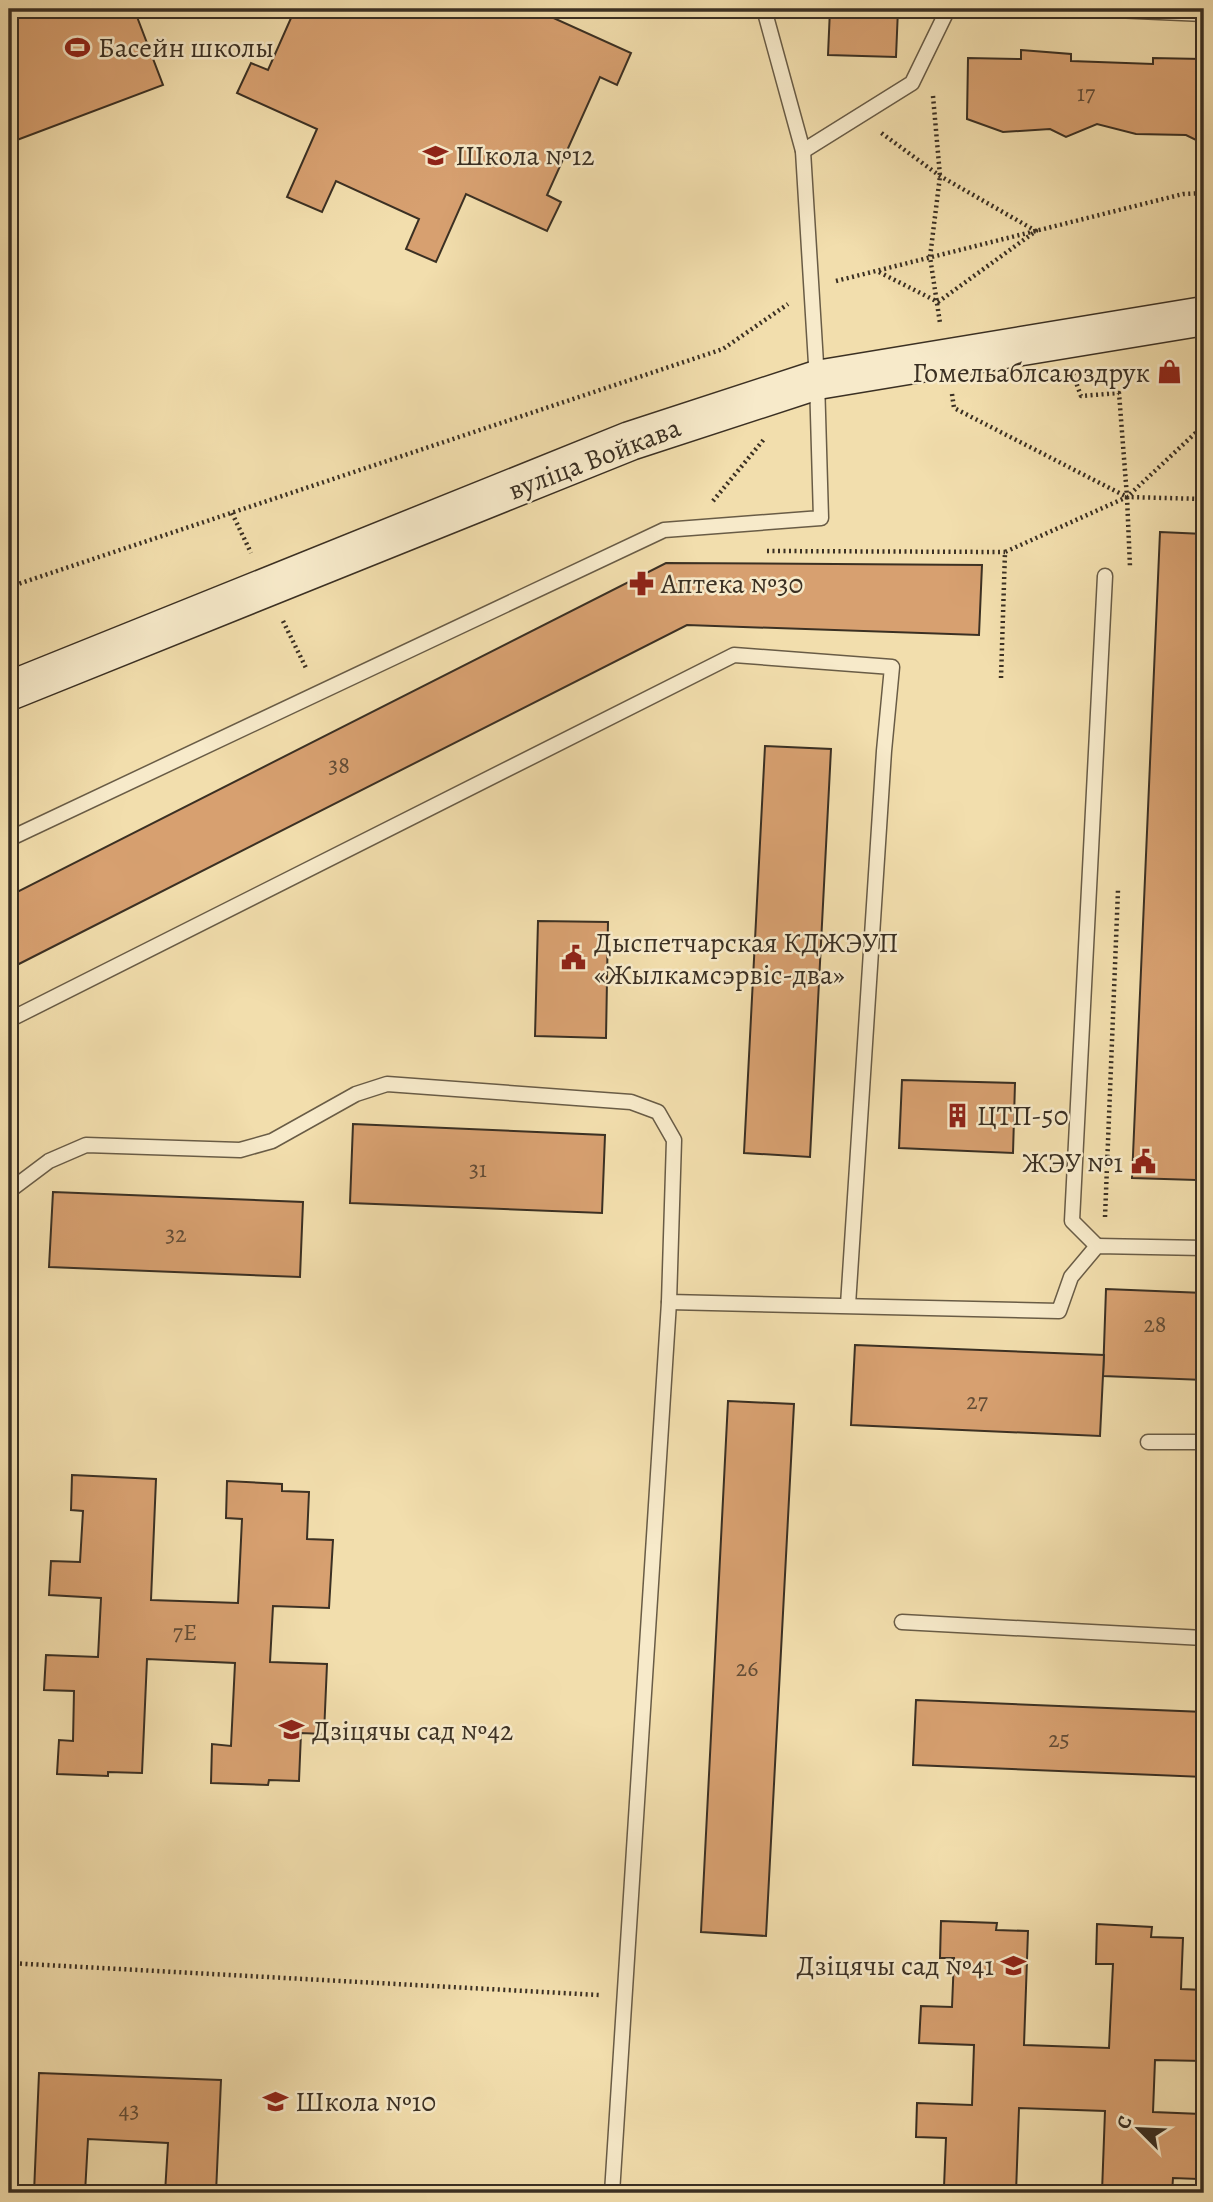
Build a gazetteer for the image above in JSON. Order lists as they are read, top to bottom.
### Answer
{
  "streets": {
    "main road": ["вуліца Войкава"]
  },
  "places": {
    "sports": ["Басейн школы"],
    "school or university": [
      "Школа №12",
      "Дзіцячы сад №42",
      "Дзіцячы сад №41",
      "Школа №10"
    ],
    "shop": ["Гомельаблсаюздрук"],
    "pharmacy": ["Аптека №30"],
    "public building": ["Дыспетчарская КДЖЭУП «Жылкамсэрвіс-два»", "ЖЭУ №1"],
    "building": ["ЦТП-50"]
  },
  "house_numbers": [
    "17",
    "38",
    "31",
    "32",
    "28",
    "27",
    "7Е",
    "26",
    "25",
    "43"
  ],
  "north": "top left"
}
